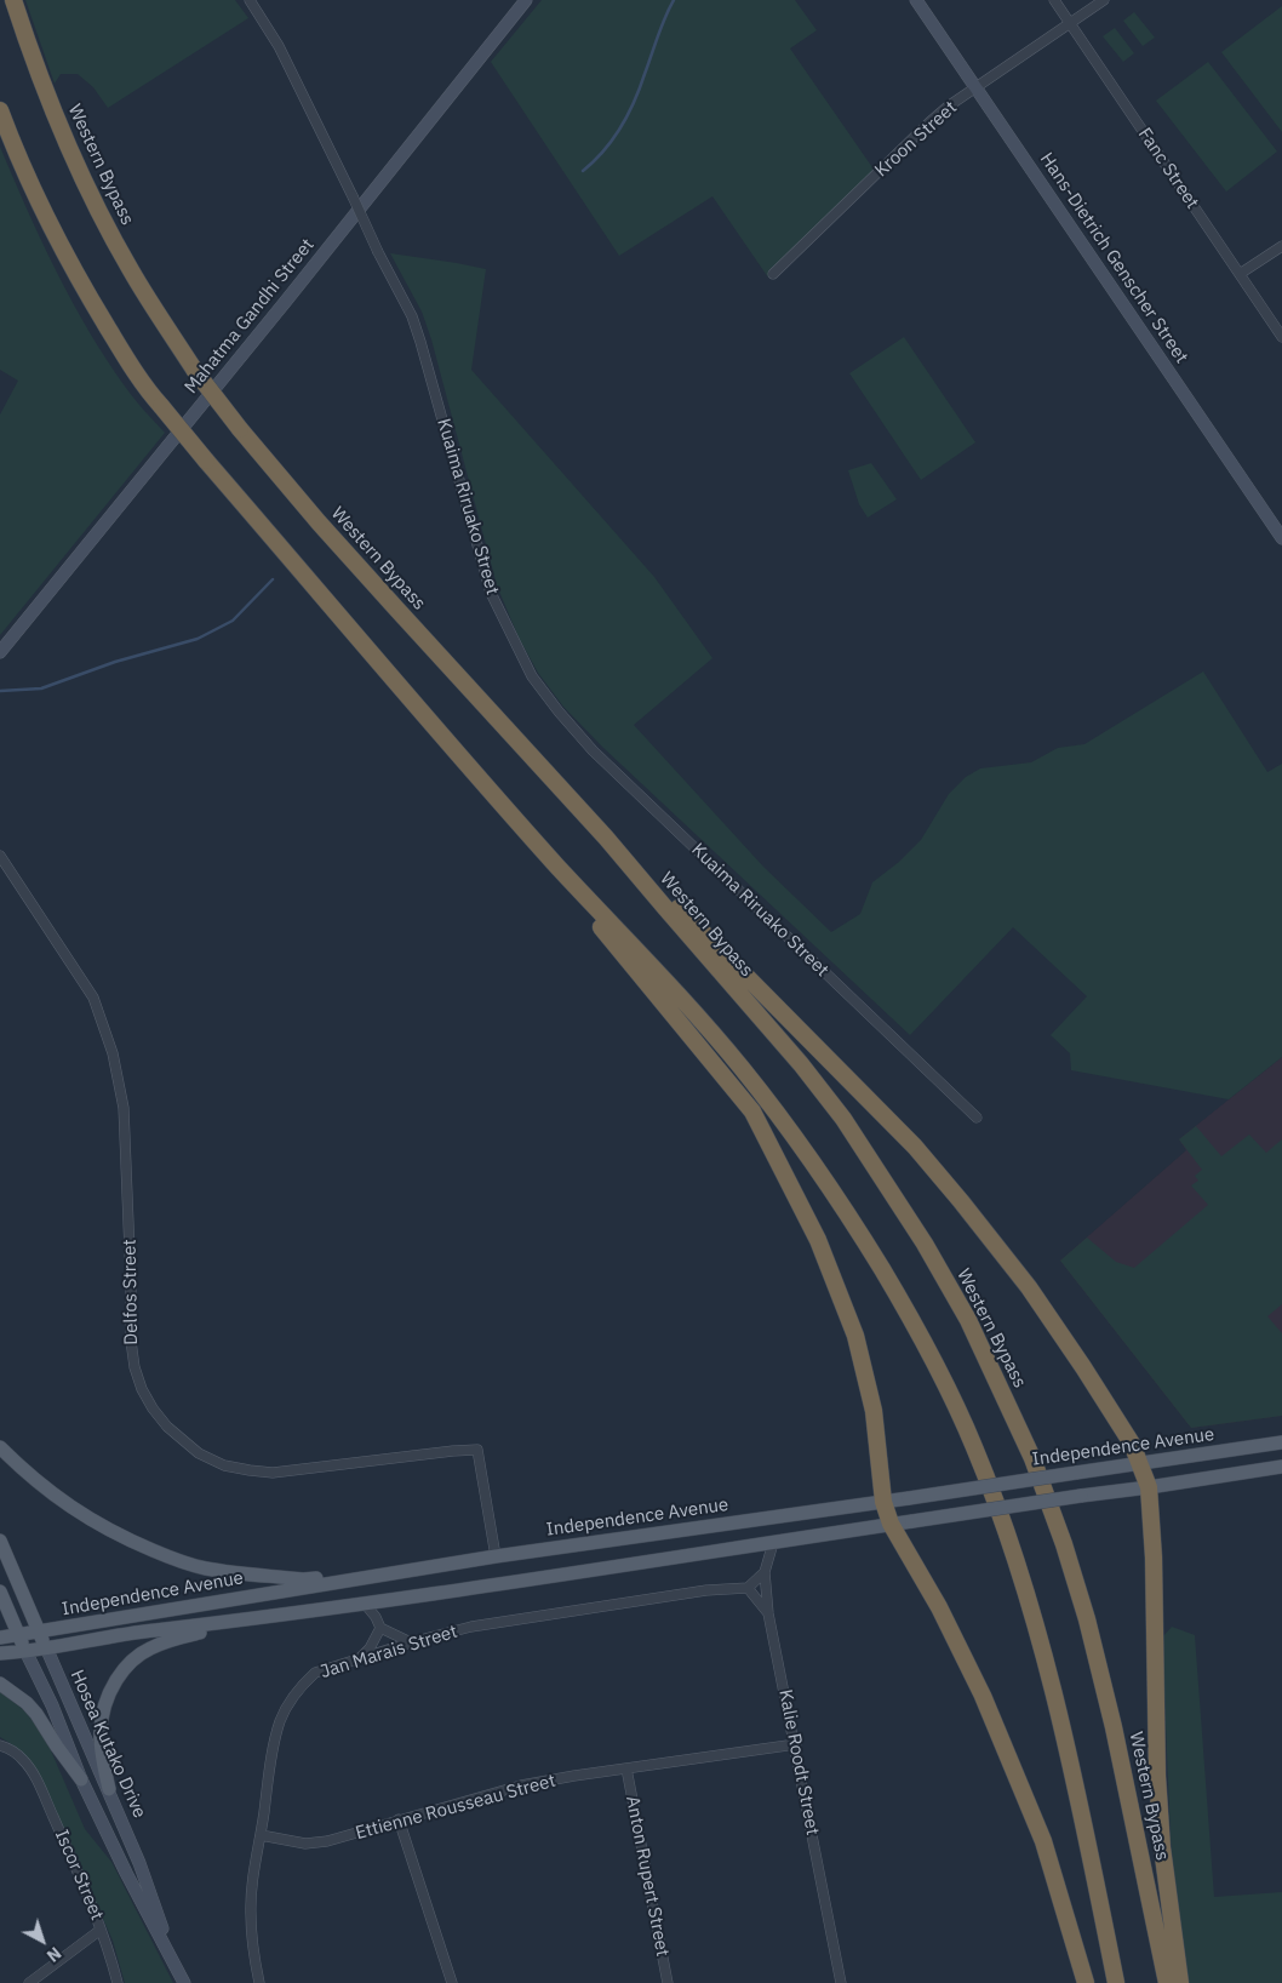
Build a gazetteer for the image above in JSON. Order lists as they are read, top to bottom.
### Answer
{
  "streets": {
    "highway": ["Western Bypass"],
    "main road": ["Independence Avenue", "Hosea Kutako Drive"],
    "street": [
      "Kroon Street",
      "Fanc Street",
      "Hans-Dietrich Genscher Street",
      "Mahatma Gandhi Street",
      "Kuaima Riruako Street",
      "Delfos Street",
      "Jan Marais Street",
      "Kalie Roodt Street",
      "Ettienne Rousseau Street",
      "Iscor Street",
      "Anton Rupert Street"
    ]
  },
  "crossings": [
    ["Kroon Street", "Fanc Street"],
    ["Kroon Street", "Hans-Dietrich Genscher Street"],
    ["Delfos Street", "Independence Avenue"],
    ["Independence Avenue", "Hosea Kutako Drive"],
    ["Independence Avenue", "Kalie Roodt Street"],
    ["Jan Marais Street", "Ettienne Rousseau Street"],
    ["Kalie Roodt Street", "Ettienne Rousseau Street"],
    ["Ettienne Rousseau Street", "Anton Rupert Street"]
  ],
  "north": "bottom right"
}
